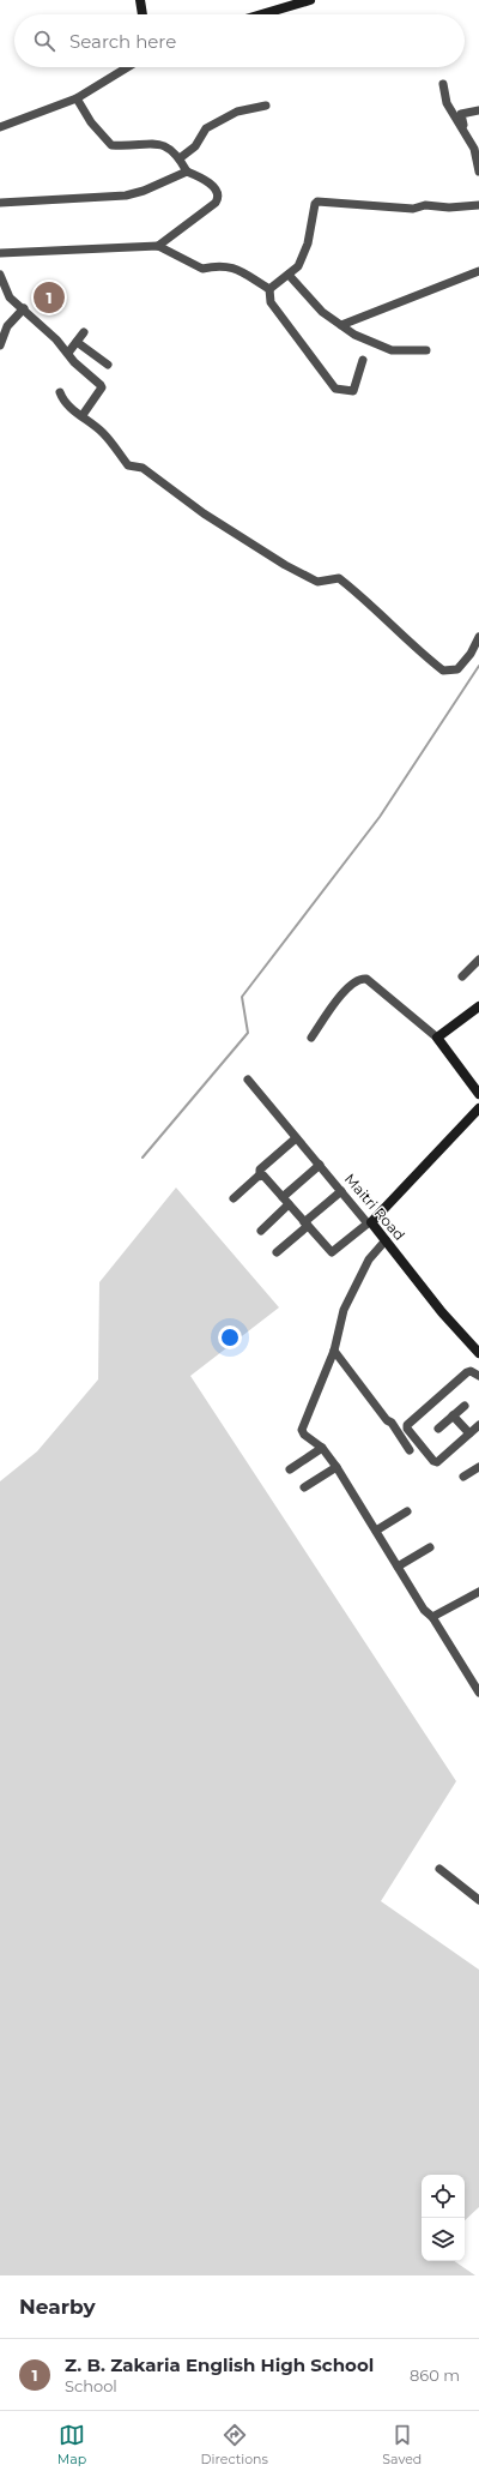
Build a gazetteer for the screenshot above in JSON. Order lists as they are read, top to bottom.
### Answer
{
  "streets": {
    "street": ["Maitri Road"]
  },
  "page": {
    "search": "Search here",
    "pins": "1",
    "heading": "Nearby",
    "list": [
      {
        "mark": "1",
        "name": "Z. B. Zakaria English High School",
        "note": "School",
        "value": "860 m"
      }
    ],
    "nav": ["Map", "Directions", "Saved"]
  }
}
